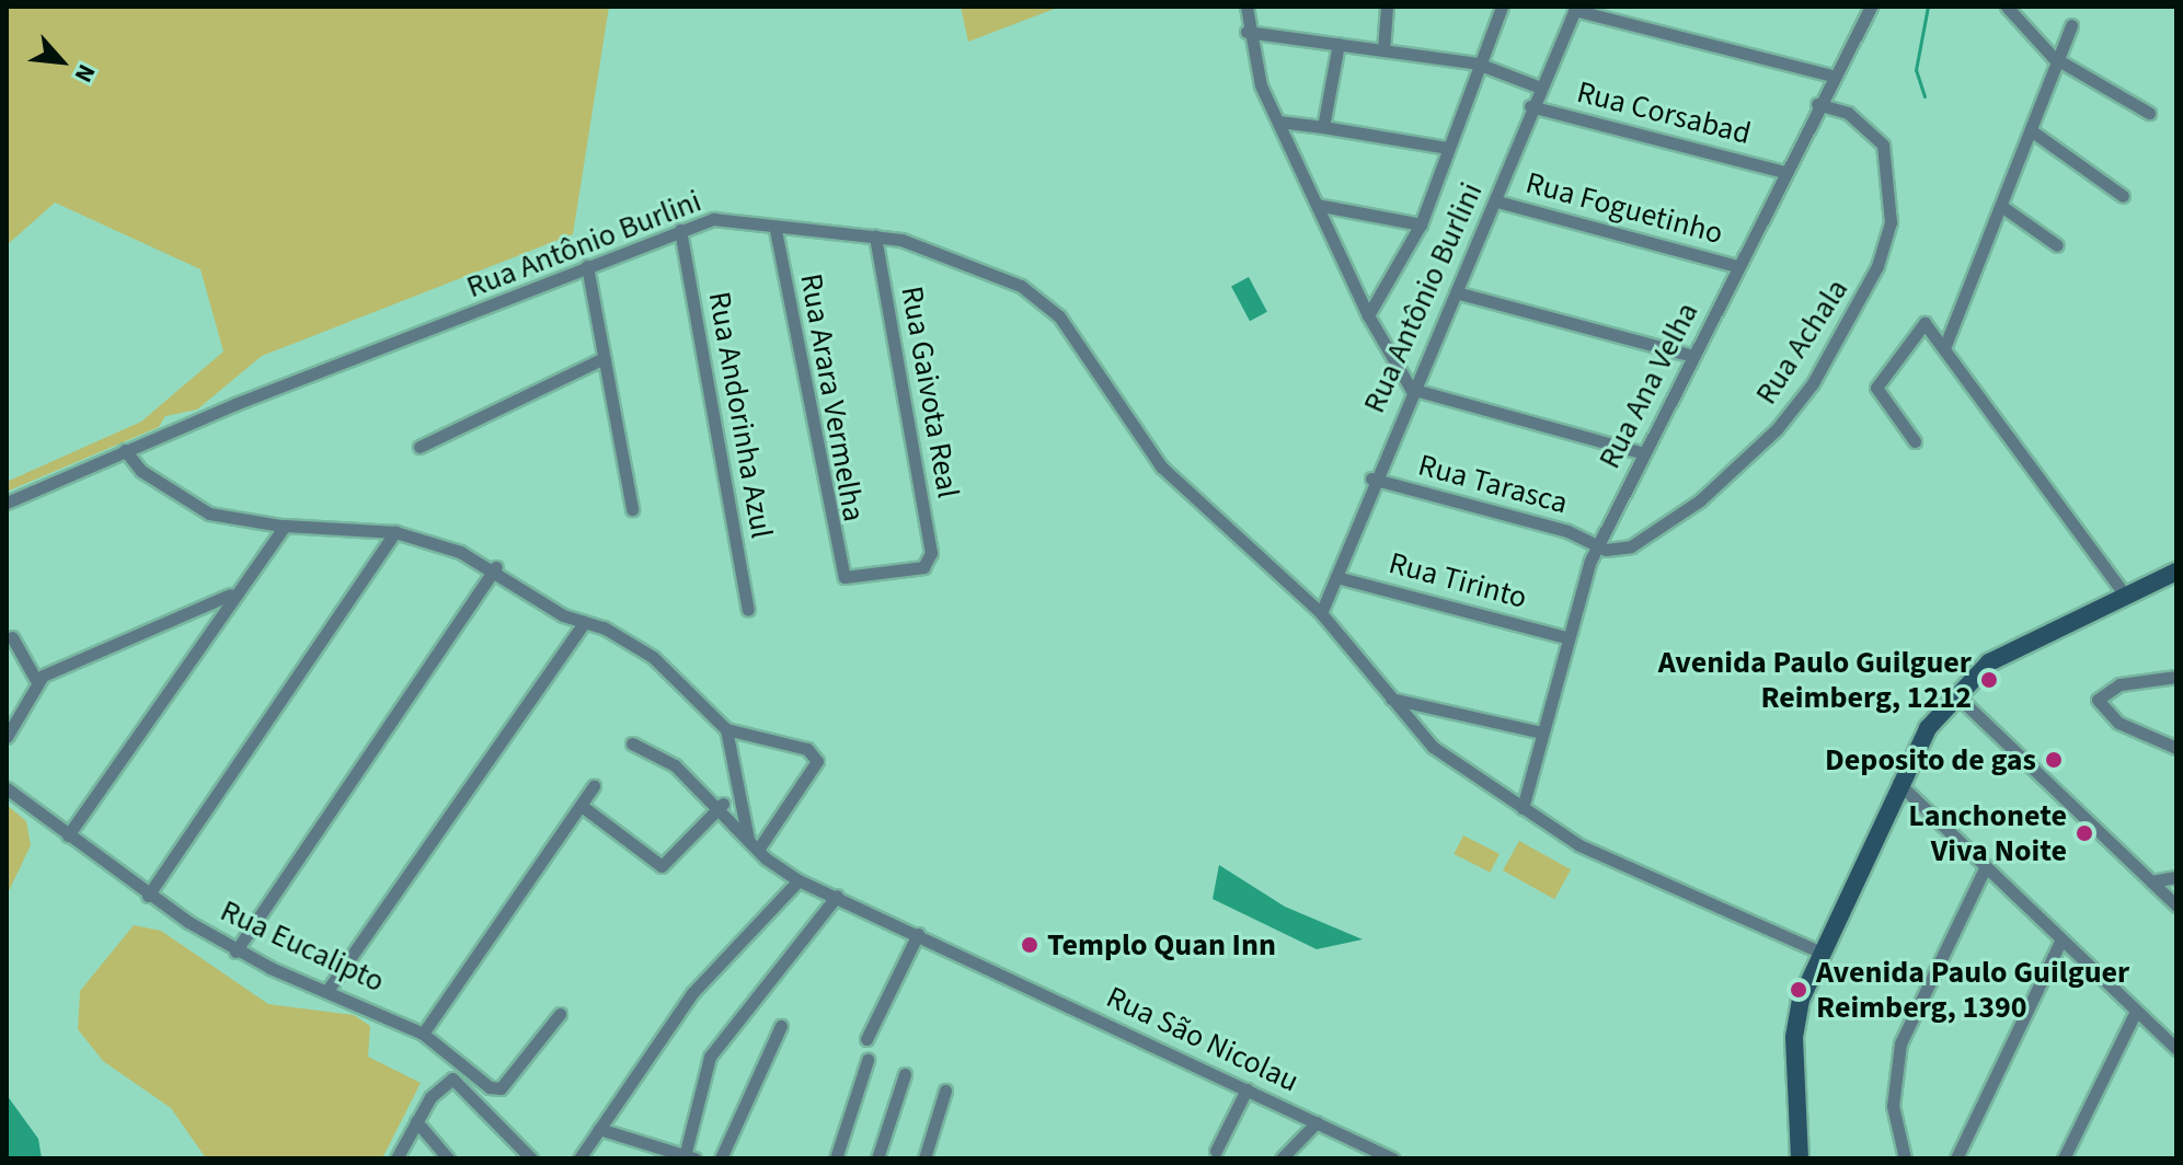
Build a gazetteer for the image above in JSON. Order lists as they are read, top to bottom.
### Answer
{
  "streets": {
    "street": [
      "Rua Corsabad",
      "Rua Foguetinho",
      "Rua Antônio Burlini",
      "Rua Achala",
      "Rua Ana Velha",
      "Rua Gaivota Real",
      "Rua Arara Vermelha",
      "Rua Andorinha Azul",
      "Rua Tarasca",
      "Rua Tirinto",
      "Rua Eucalipto",
      "Rua São Nicolau"
    ]
  },
  "crossings": [
    ["Rua Corsabad", "Rua Antônio Burlini"],
    ["Rua Corsabad", "Rua Ana Velha"],
    ["Rua Foguetinho", "Rua Antônio Burlini"],
    ["Rua Foguetinho", "Rua Ana Velha"],
    ["Rua Antônio Burlini", "Rua Ana Velha"],
    ["Rua Antônio Burlini", "Rua Gaivota Real"],
    ["Rua Antônio Burlini", "Rua Arara Vermelha"],
    ["Rua Antônio Burlini", "Rua Andorinha Azul"],
    ["Rua Antônio Burlini", "Rua Tarasca"],
    ["Rua Antônio Burlini", "Rua Tirinto"],
    ["Rua Achala", "Rua Ana Velha"],
    ["Rua Achala", "Rua Tarasca"],
    ["Rua Ana Velha", "Rua Tarasca"],
    ["Rua Ana Velha", "Rua Tirinto"],
    ["Rua Gaivota Real", "Rua Arara Vermelha"]
  ],
  "places": [
    "Avenida Paulo Guilguer Reimberg, 1212",
    "Deposito de gas",
    "Lanchonete Viva Noite",
    "Templo Quan Inn",
    "Avenida Paulo Guilguer Reimberg, 1390"
  ],
  "north": "bottom right"
}
